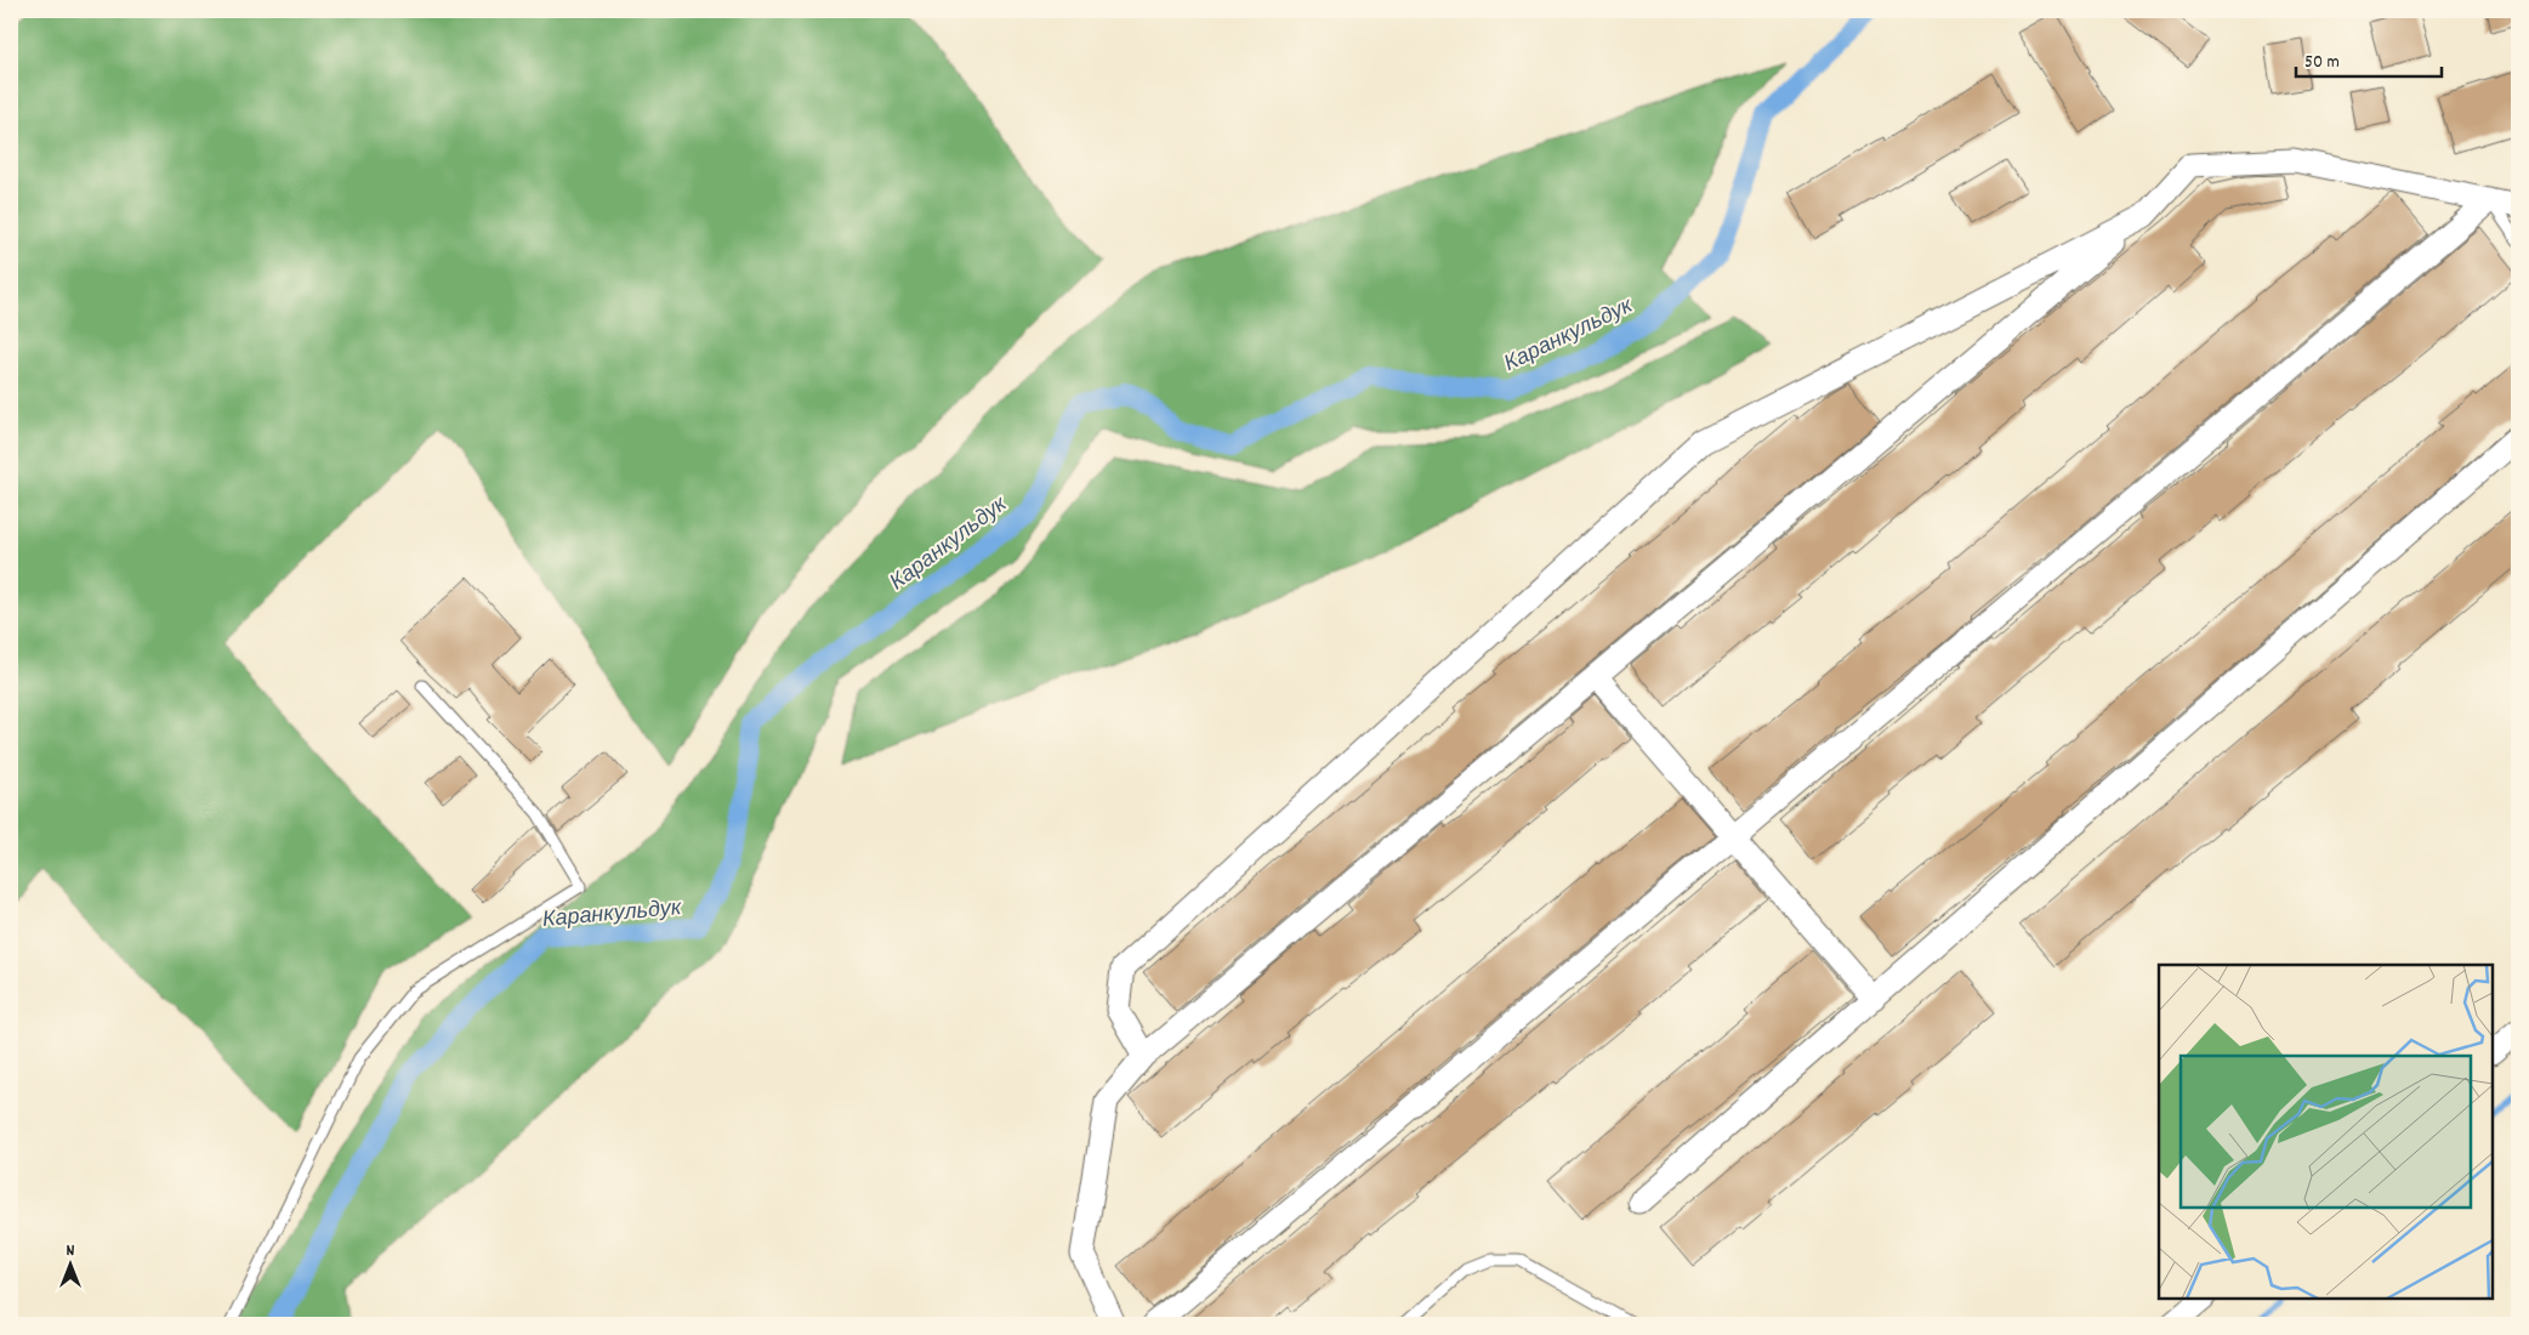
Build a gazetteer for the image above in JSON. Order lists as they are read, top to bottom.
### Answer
{
  "water": ["Каранкульдук"],
  "scale_bar": "50 m",
  "north": "top"
}
